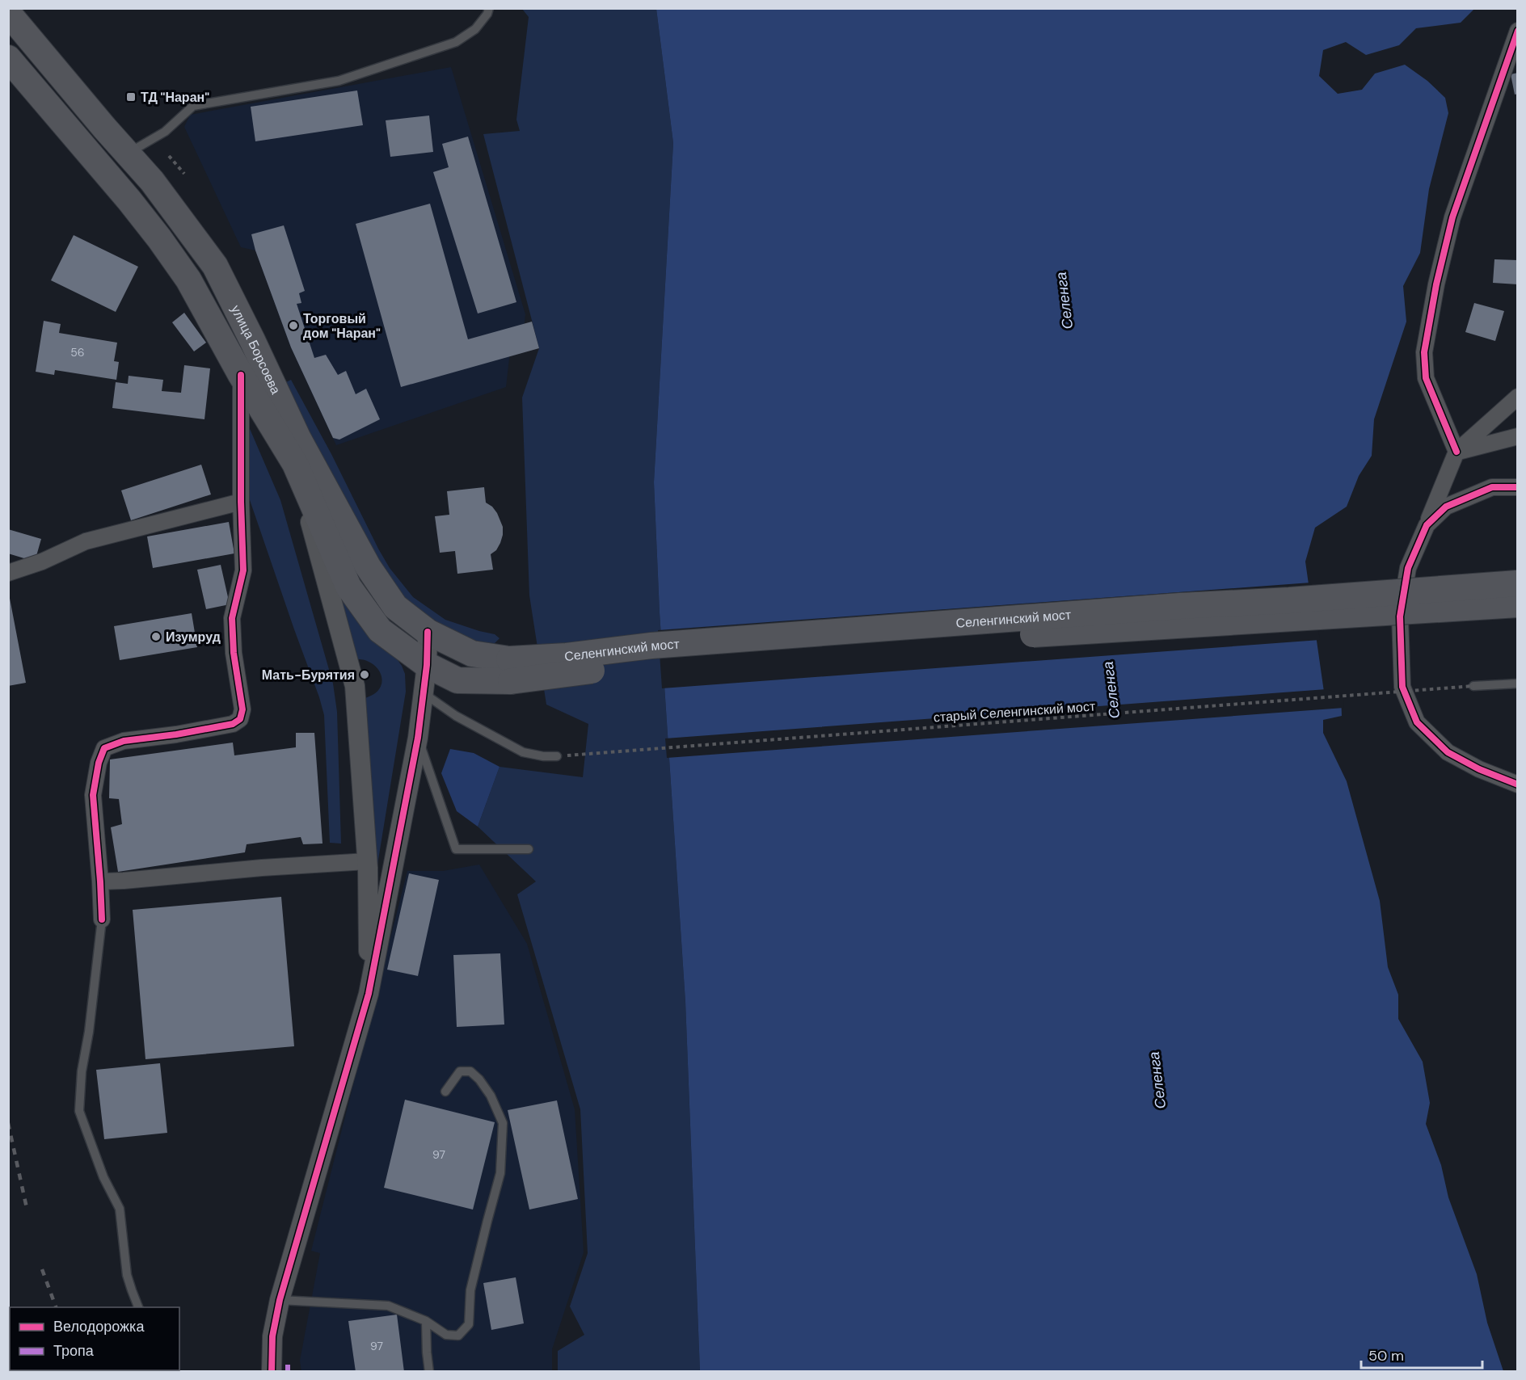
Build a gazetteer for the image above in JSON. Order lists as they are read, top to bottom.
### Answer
{
  "streets": {
    "main road": ["улица Борсоева", "Селенгинский мост"],
    "path": ["старый Селенгинский мост"]
  },
  "crossings": [
    ["улица Борсоева", "Селенгинский мост"]
  ],
  "water": ["Селенга"],
  "places": {
    "transit": ["ТД \"Наран\""],
    "other": ["Торговый дом \"Наран\"", "Изумруд", "Мать-Бурятия"]
  },
  "house_numbers": ["56", "97", "97"],
  "legend": ["Велодорожка", "Тропа"],
  "scale_bar": "50 m"
}
